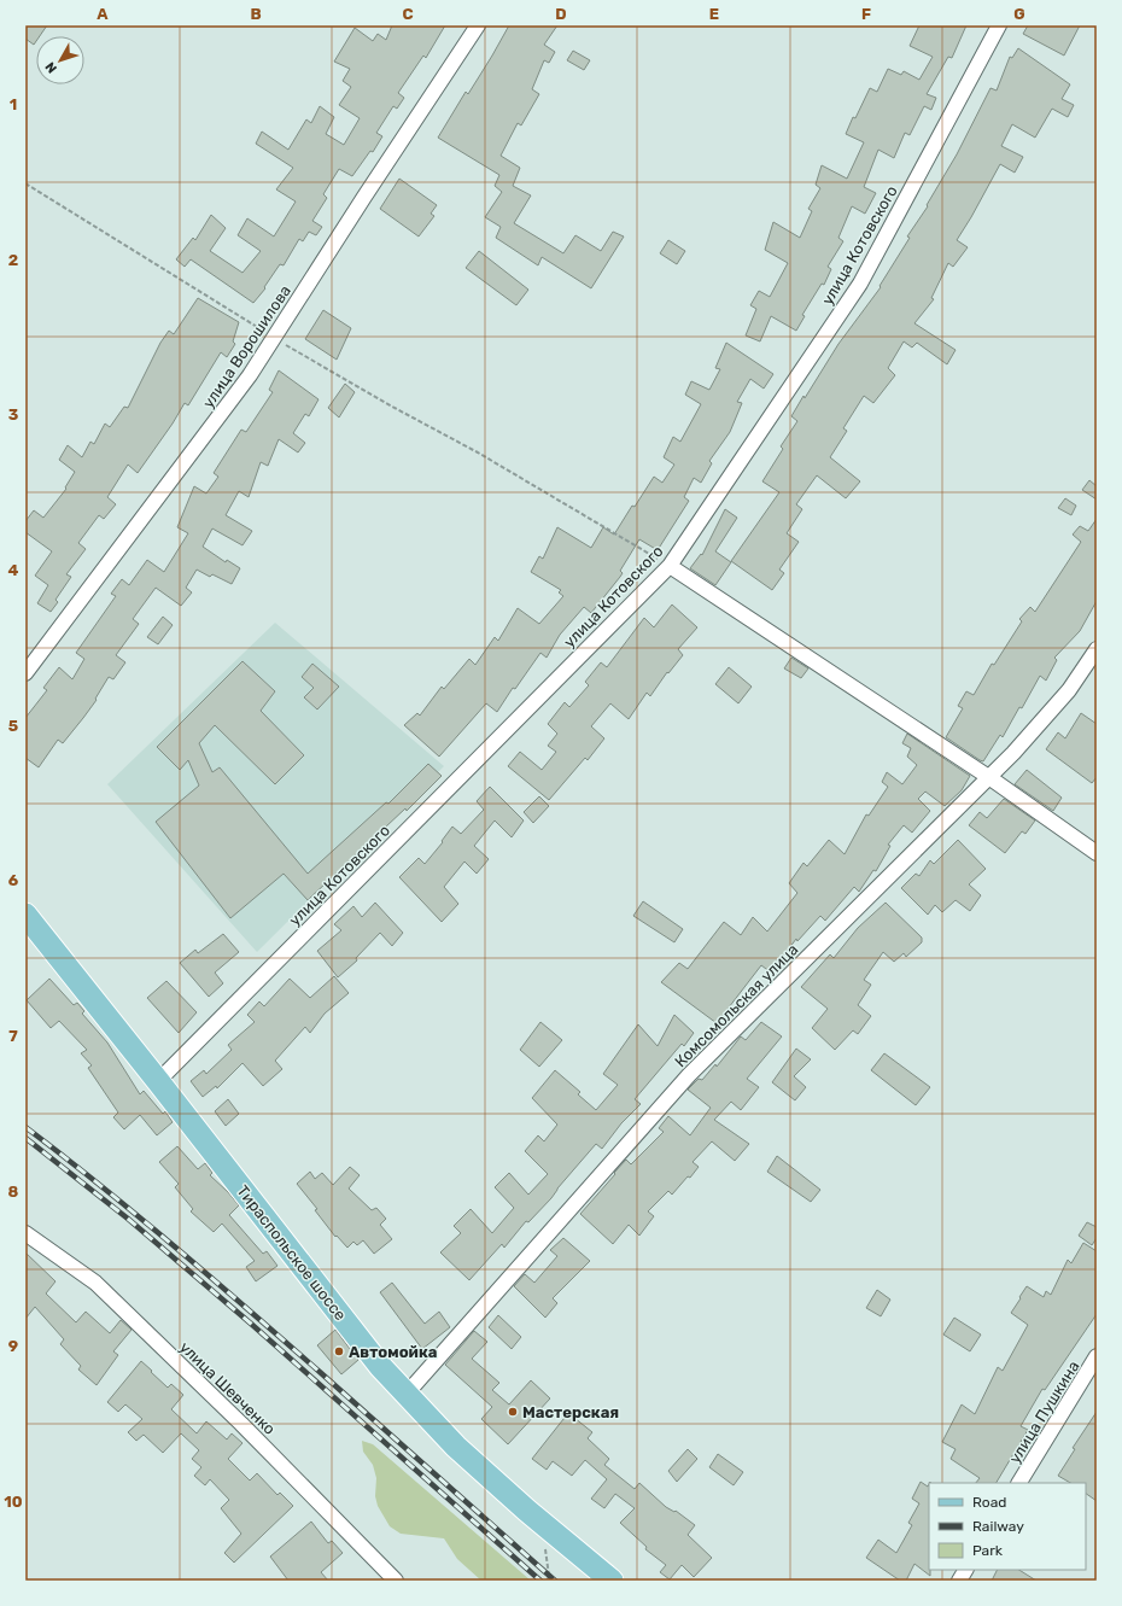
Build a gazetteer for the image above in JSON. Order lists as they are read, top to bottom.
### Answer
{
  "streets": {
    "main road": ["Тираспольское шоссе"],
    "street": [
      "улица Котовского",
      "улица Ворошилова",
      "Комсомольская улица",
      "улица Шевченко",
      "улица Пушкина"
    ]
  },
  "crossings": [
    ["улица Котовского", "Тираспольское шоссе"],
    ["Комсомольская улица", "Тираспольское шоссе"]
  ],
  "places": ["Автомойка", "Мастерская"],
  "legend": ["Road", "Railway", "Park"],
  "north": "bottom left",
  "grid": {
    "columns": [
      "A",
      "B",
      "C",
      "D",
      "E",
      "F",
      "G"
    ],
    "rows": [
      "1",
      "2",
      "3",
      "4",
      "5",
      "6",
      "7",
      "8",
      "9",
      "10"
    ]
  }
}
